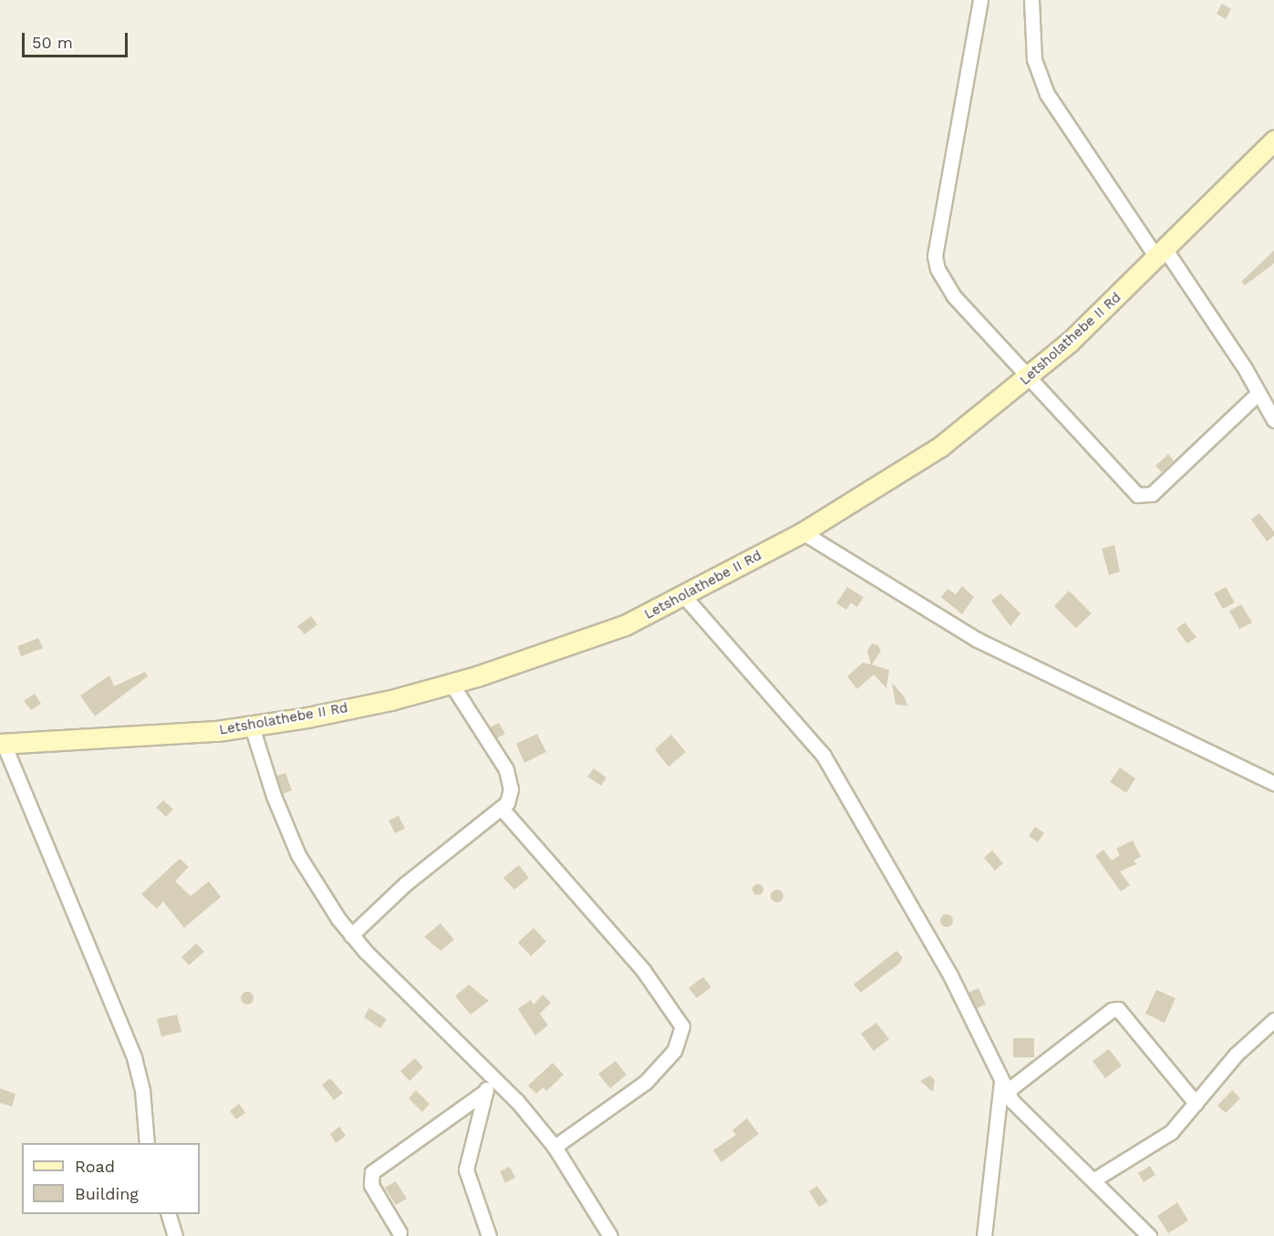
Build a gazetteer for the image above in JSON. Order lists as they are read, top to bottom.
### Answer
{
  "streets": {
    "street": ["Letsholathebe II Rd"]
  },
  "legend": ["Road", "Building"],
  "scale_bar": "50 m"
}
